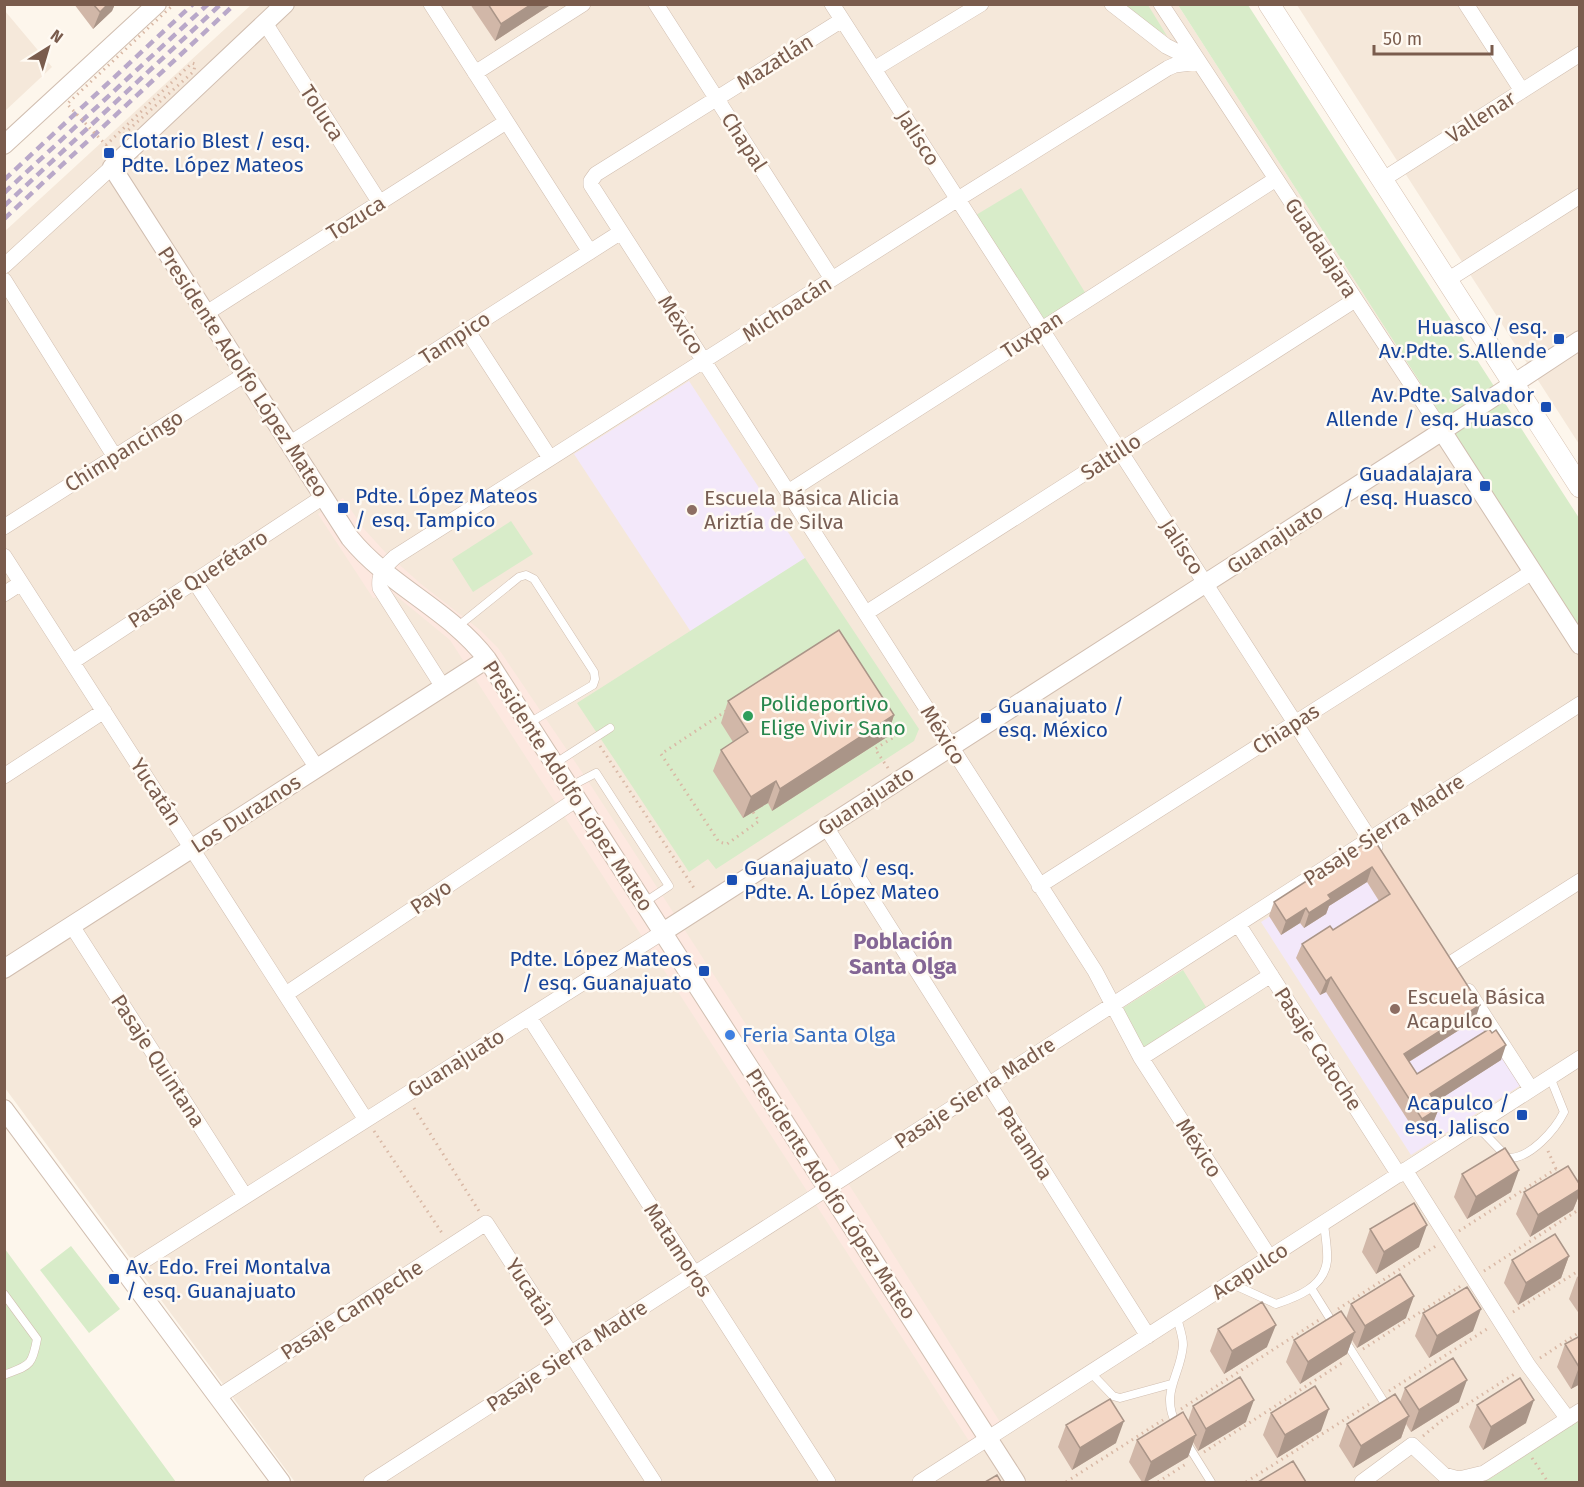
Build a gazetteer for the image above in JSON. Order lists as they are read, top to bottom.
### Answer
{
  "streets": {
    "street": [
      "Mazatlán",
      "Toluca",
      "Vallenar",
      "Jalisco",
      "Chapal",
      "Tozuca",
      "Guadalajara",
      "Michoacán",
      "México",
      "Tuxpan",
      "Tampico",
      "Presidente Adolfo López Mateo",
      "Chimpancingo",
      "Saltillo",
      "Guanajuato",
      "Pasaje Querétaro",
      "Chiapas",
      "Yucatán",
      "Los Duraznos",
      "Pasaje Sierra Madre",
      "Payo",
      "Pasaje Catoche",
      "Pasaje Quintana",
      "Patamba",
      "Matamoros",
      "Acapulco",
      "Pasaje Campeche"
    ]
  },
  "crossings": [
    ["Mazatlán", "Jalisco"],
    ["Mazatlán", "Chapal"],
    ["Mazatlán", "México"],
    ["Toluca", "Tozuca"],
    ["Jalisco", "Michoacán"],
    ["Jalisco", "Tuxpan"],
    ["Jalisco", "Saltillo"],
    ["Jalisco", "Guanajuato"],
    ["Jalisco", "Chiapas"],
    ["Jalisco", "Pasaje Sierra Madre"],
    ["Chapal", "Michoacán"],
    ["Tozuca", "Presidente Adolfo López Mateo"],
    ["Guadalajara", "Michoacán"],
    ["Guadalajara", "Tuxpan"],
    ["Guadalajara", "Saltillo"],
    ["Guadalajara", "Guanajuato"],
    ["Guadalajara", "Chiapas"],
    ["Michoacán", "México"],
    ["Michoacán", "Presidente Adolfo López Mateo"],
    ["México", "Tuxpan"],
    ["México", "Tampico"],
    ["México", "Saltillo"],
    ["México", "Guanajuato"],
    ["México", "Chiapas"],
    ["México", "Pasaje Sierra Madre"],
    ["México", "Acapulco"],
    ["Tampico", "Presidente Adolfo López Mateo"],
    ["Presidente Adolfo López Mateo", "Chimpancingo"],
    ["Presidente Adolfo López Mateo", "Guanajuato"],
    ["Presidente Adolfo López Mateo", "Pasaje Querétaro"],
    ["Presidente Adolfo López Mateo", "Los Duraznos"],
    ["Presidente Adolfo López Mateo", "Pasaje Sierra Madre"],
    ["Presidente Adolfo López Mateo", "Payo"],
    ["Presidente Adolfo López Mateo", "Acapulco"],
    ["Guanajuato", "Yucatán"],
    ["Guanajuato", "Pasaje Quintana"],
    ["Guanajuato", "Patamba"],
    ["Guanajuato", "Matamoros"],
    ["Pasaje Querétaro", "Yucatán"],
    ["Yucatán", "Los Duraznos"],
    ["Yucatán", "Pasaje Sierra Madre"],
    ["Yucatán", "Payo"],
    ["Yucatán", "Pasaje Campeche"],
    ["Los Duraznos", "Pasaje Quintana"],
    ["Pasaje Sierra Madre", "Pasaje Catoche"],
    ["Pasaje Sierra Madre", "Patamba"],
    ["Pasaje Sierra Madre", "Matamoros"],
    ["Pasaje Catoche", "Acapulco"],
    ["Patamba", "Acapulco"]
  ],
  "districts": ["Población Santa Olga"],
  "places": {
    "transit": [
      "Clotario Blest / esq. Pdte. López Mateos",
      "Huasco / esq. Av.Pdte. S.Allende",
      "Av.Pdte. Salvador Allende / esq. Huasco",
      "Guadalajara / esq. Huasco",
      "Pdte. López Mateos / esq. Tampico",
      "Guanajuato / esq. México",
      "Guanajuato / esq. Pdte. A. López Mateo",
      "Pdte. López Mateos / esq. Guanajuato",
      "Acapulco / esq. Jalisco",
      "Av. Edo. Frei Montalva / esq. Guanajuato"
    ],
    "other": [
      "Escuela Básica Alicia Ariztía de Silva",
      "Polideportivo Elige Vivir Sano",
      "Escuela Básica Acapulco",
      "Feria Santa Olga"
    ]
  },
  "scale_bar": "50 m",
  "north": "top right"
}
